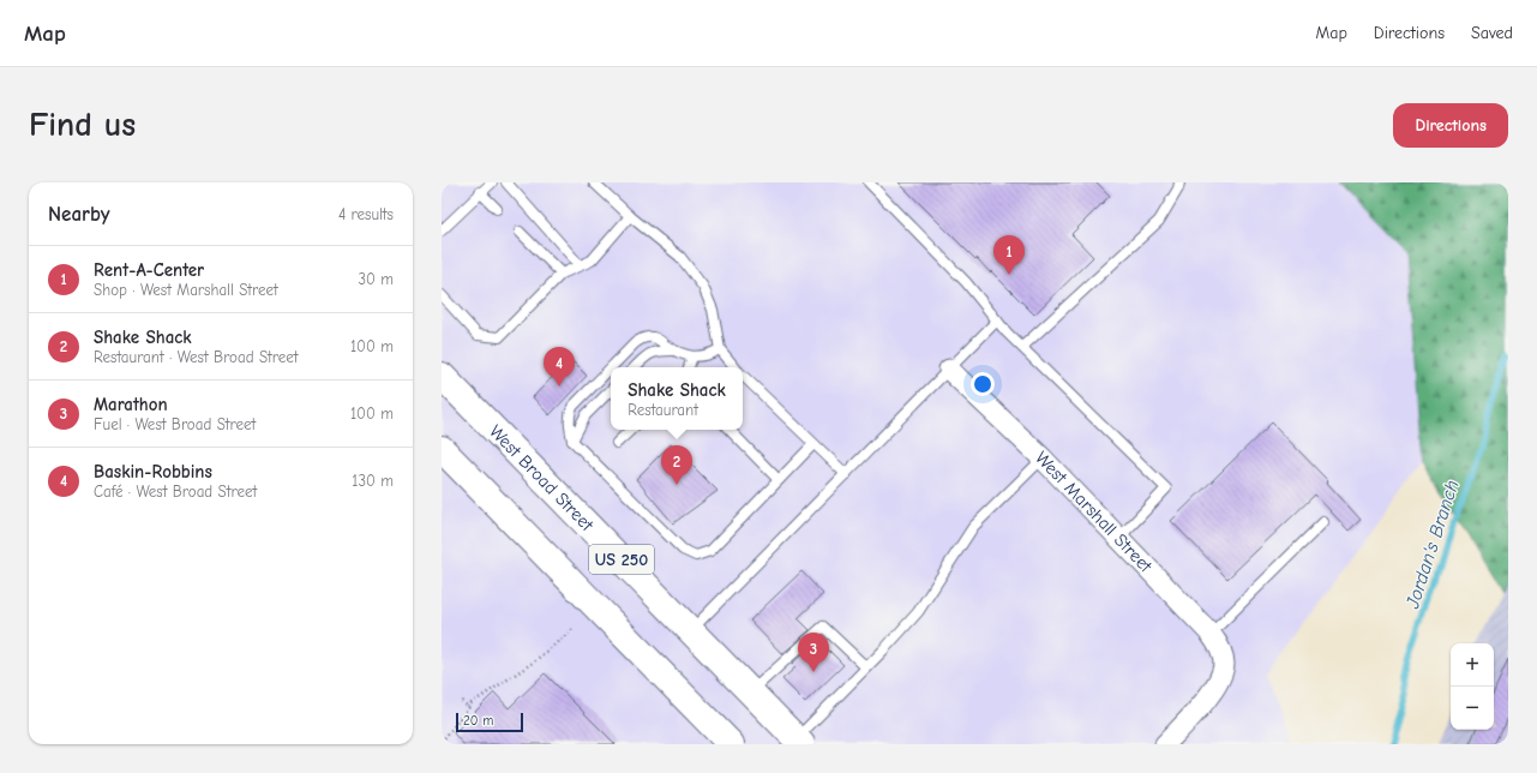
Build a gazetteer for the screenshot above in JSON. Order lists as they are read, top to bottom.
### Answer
{
  "streets": {
    "main road": ["West Broad Street", "US 250"],
    "street": ["West Marshall Street"]
  },
  "water": ["Jordan's Branch"],
  "scale_bar": "20 m",
  "page": {
    "header": "Map",
    "nav": ["Map", "Directions", "Saved"],
    "buttons": "Directions",
    "title": "Find us",
    "heading": ["Nearby", "4 results"],
    "pins": [
      "1",
      "4",
      "2",
      "3"
    ],
    "list": [
      {
        "mark": "1",
        "name": "Rent-A-Center",
        "note": "Shop · West Marshall Street",
        "value": "30 m"
      },
      {
        "mark": "2",
        "name": "Shake Shack",
        "note": "Restaurant · West Broad Street",
        "value": "100 m"
      },
      {
        "mark": "3",
        "name": "Marathon",
        "note": "Fuel · West Broad Street",
        "value": "100 m"
      },
      {
        "mark": "4",
        "name": "Baskin-Robbins",
        "note": "Café · West Broad Street",
        "value": "130 m"
      }
    ],
    "popup": ["Shake Shack", "Restaurant"],
    "map_buttons": ["+", "−"],
    "scale": "20 m"
  }
}
